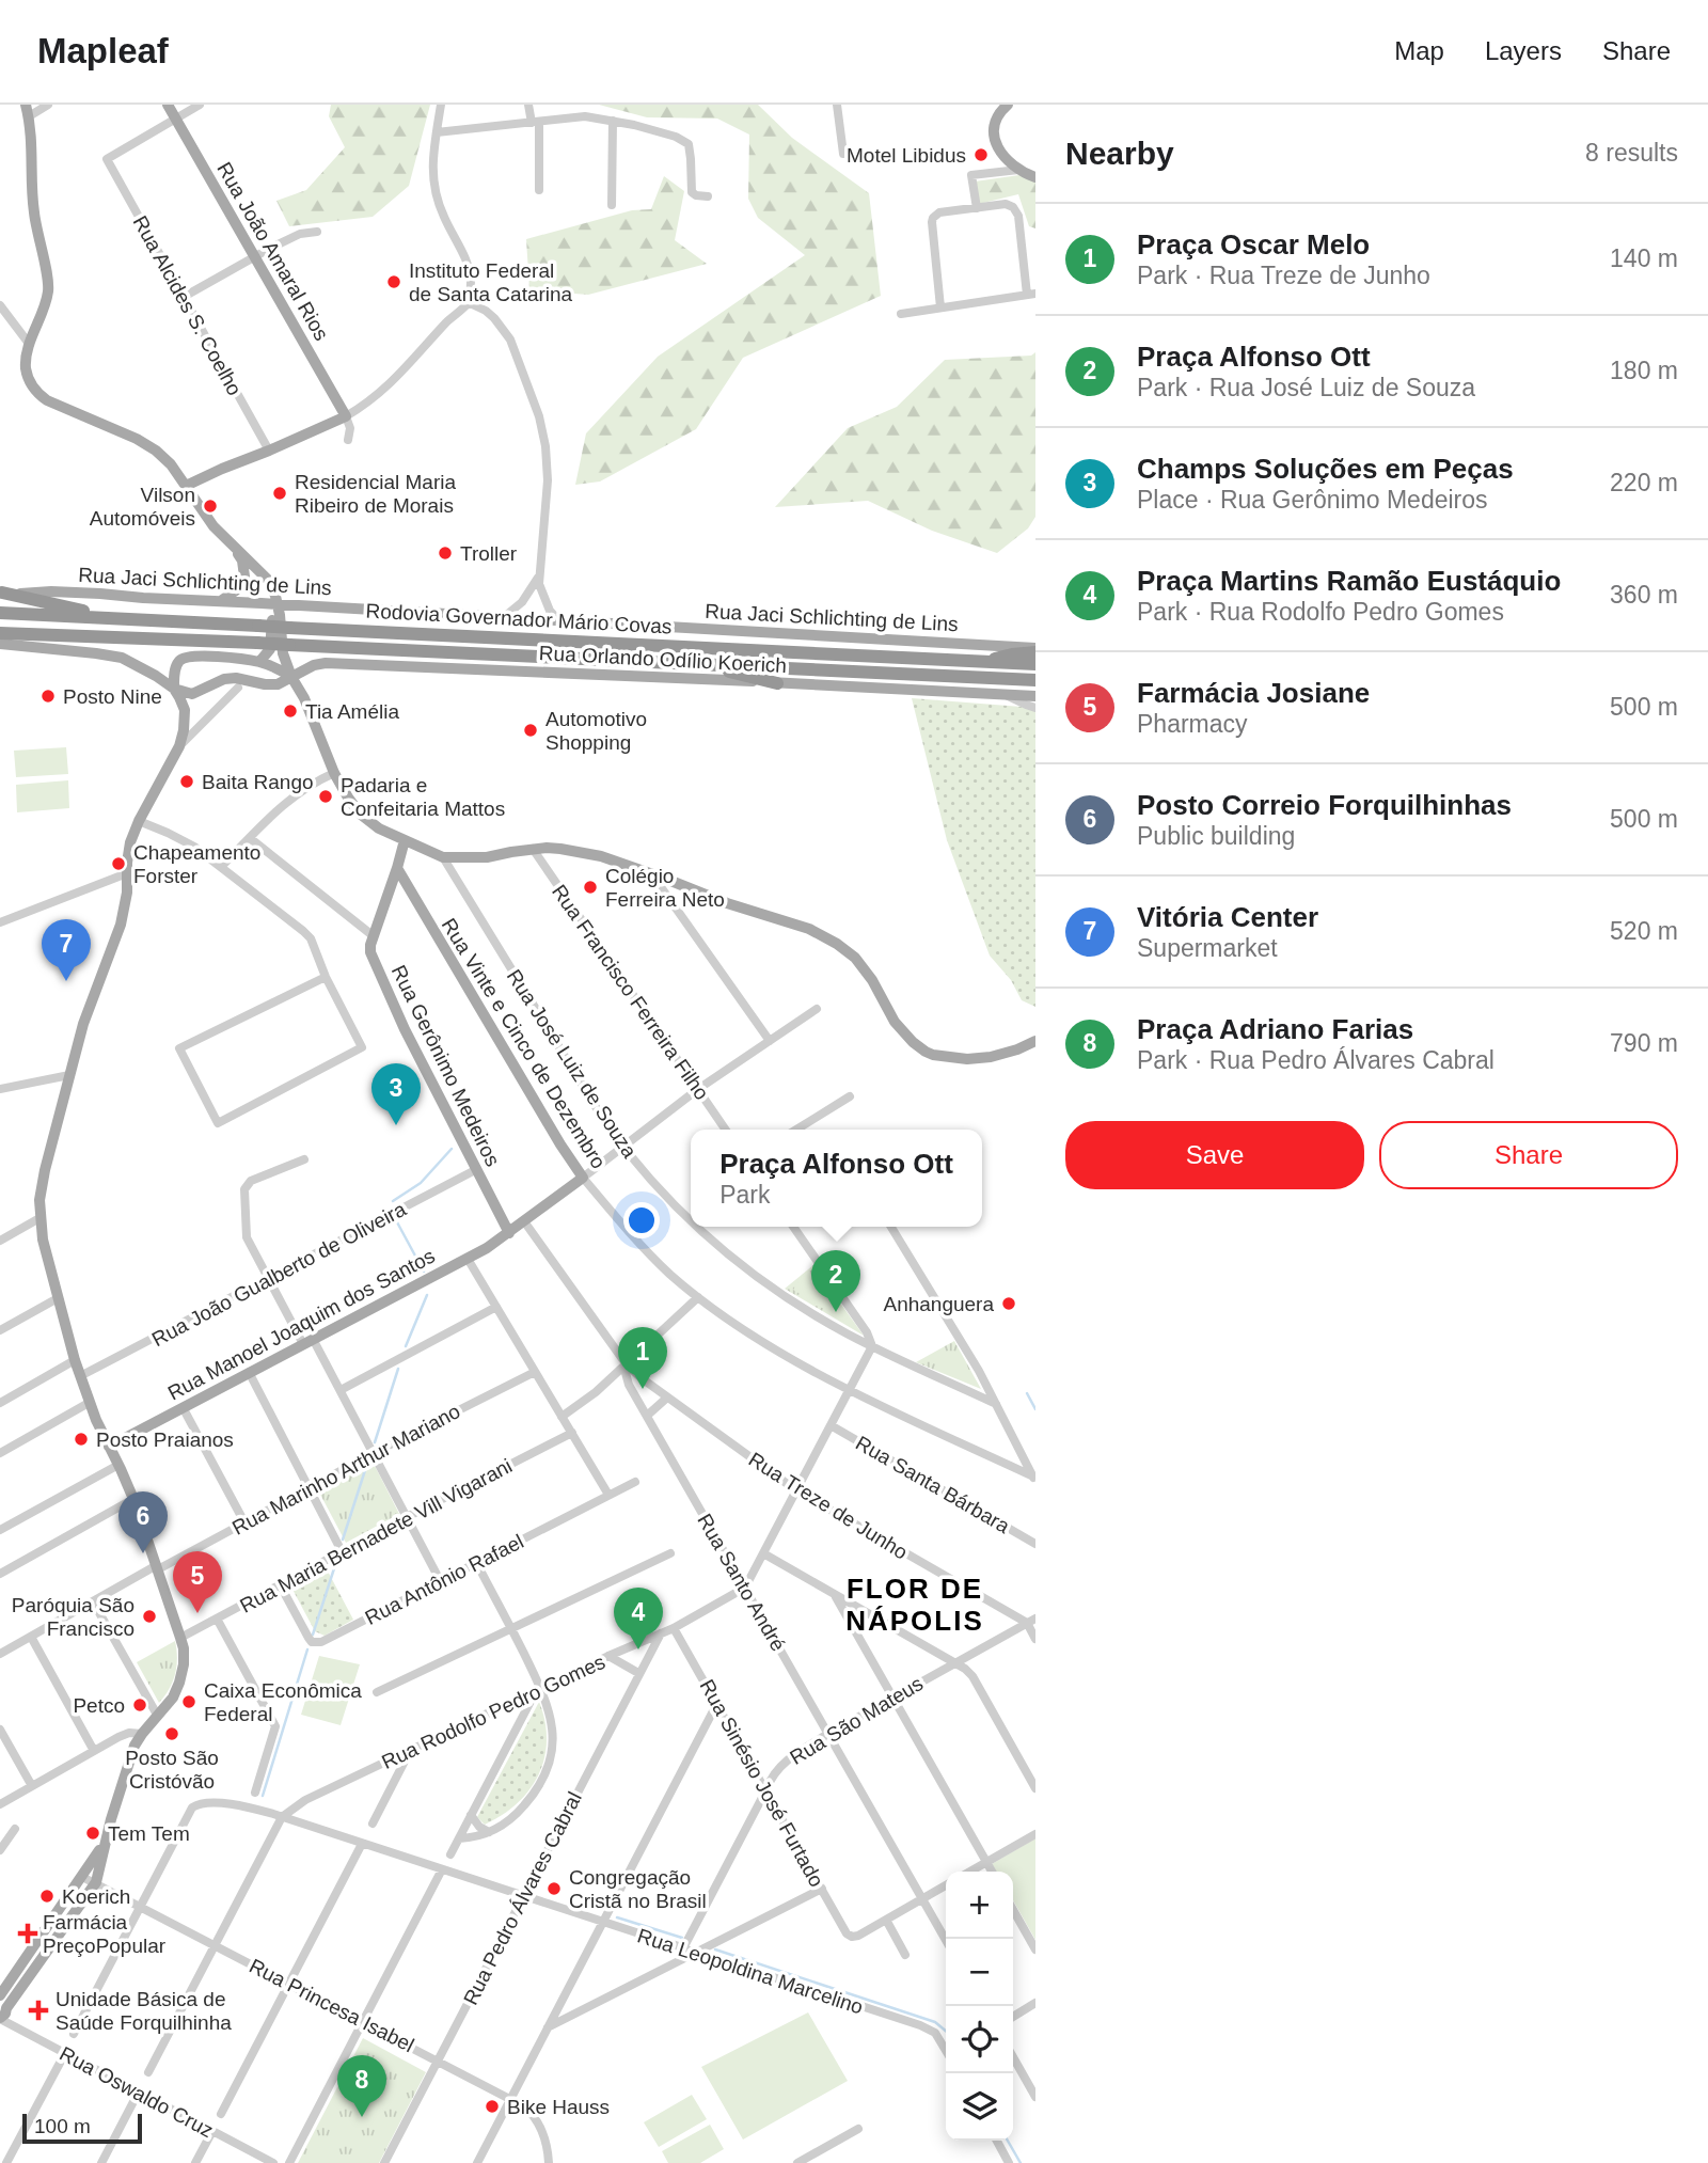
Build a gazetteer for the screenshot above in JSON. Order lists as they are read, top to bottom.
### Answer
{
  "streets": {
    "highway": ["Rodovia Governador Mário Covas"],
    "main road": [
      "Rua João Amaral Rios",
      "Rua Jaci Schlichting de Lins",
      "Rua Orlando Odílio Koerich",
      "Rua Vinte e Cinco de Dezembro",
      "Rua Gerônimo Medeiros",
      "Rua Manoel Joaquim dos Santos"
    ],
    "street": [
      "Rua Alcides S. Coelho",
      "Rua Francisco Ferreira Filho",
      "Rua José Luiz de Souza",
      "Rua João Gualberto de Oliveira",
      "Rua Marinho Arthur Mariano",
      "Rua Santa Bárbara",
      "Rua Treze de Junho",
      "Rua Maria Bernadete Vill Vigarani",
      "Rua Antônio Rafael",
      "Rua Santo André",
      "Rua Rodolfo Pedro Gomes",
      "Rua São Mateus",
      "Rua Sinésio José Furtado",
      "Rua Pedro Álvares Cabral",
      "Rua Leopoldina Marcelino",
      "Rua Princesa Isabel",
      "Rua Oswaldo Cruz"
    ]
  },
  "crossings": [
    ["Rua João Amaral Rios", "Rua Alcides S. Coelho"],
    ["Rua Vinte e Cinco de Dezembro", "Rua Gerônimo Medeiros"],
    ["Rua Vinte e Cinco de Dezembro", "Rua Manoel Joaquim dos Santos"],
    ["Rua Gerônimo Medeiros", "Rua João Gualberto de Oliveira"],
    ["Rua Gerônimo Medeiros", "Rua Manoel Joaquim dos Santos"],
    ["Rua Manoel Joaquim dos Santos", "Rua Santo André"],
    ["Rua Treze de Junho", "Rua Santo André"],
    ["Rua Treze de Junho", "Rua São Mateus"],
    ["Rua Maria Bernadete Vill Vigarani", "Rua Antônio Rafael"],
    ["Rua Santo André", "Rua Rodolfo Pedro Gomes"],
    ["Rua Santo André", "Rua São Mateus"],
    ["Rua Rodolfo Pedro Gomes", "Rua Sinésio José Furtado"],
    ["Rua Rodolfo Pedro Gomes", "Rua Pedro Álvares Cabral"],
    ["Rua Rodolfo Pedro Gomes", "Rua Leopoldina Marcelino"],
    ["Rua São Mateus", "Rua Sinésio José Furtado"],
    ["Rua São Mateus", "Rua Leopoldina Marcelino"],
    ["Rua Pedro Álvares Cabral", "Rua Leopoldina Marcelino"],
    ["Rua Pedro Álvares Cabral", "Rua Princesa Isabel"],
    ["Rua Leopoldina Marcelino", "Rua Princesa Isabel"]
  ],
  "districts": ["FLOR DE NÁPOLIS"],
  "places": {
    "other": [
      "Motel Libidus",
      "Instituto Federal de Santa Catarina",
      "Residencial Maria Ribeiro de Morais",
      "Vilson Automóveis",
      "Troller",
      "Posto Nine",
      "Tia Amélia",
      "Automotivo Shopping",
      "Baita Rango",
      "Padaria e Confeitaria Mattos",
      "Chapeamento Forster",
      "Colégio Ferreira Neto",
      "Anhanguera",
      "Posto Praianos",
      "Paróquia São Francisco",
      "Caixa Econômica Federal",
      "Petco",
      "Posto São Cristóvão",
      "Tem Tem",
      "Congregação Cristã no Brasil",
      "Koerich",
      "Bike Hauss"
    ],
    "health": ["Farmácia PreçoPopular", "Unidade Básica de Saúde Forquilhinha"]
  },
  "scale_bar": "100 m",
  "page": {
    "header": "Mapleaf",
    "nav": ["Map", "Layers", "Share"],
    "heading": ["Nearby", "8 results"],
    "list": [
      {
        "mark": "1",
        "name": "Praça Oscar Melo",
        "note": "Park · Rua Treze de Junho",
        "value": "140 m"
      },
      {
        "mark": "2",
        "name": "Praça Alfonso Ott",
        "note": "Park · Rua José Luiz de Souza",
        "value": "180 m"
      },
      {
        "mark": "3",
        "name": "Champs Soluções em Peças",
        "note": "Place · Rua Gerônimo Medeiros",
        "value": "220 m"
      },
      {
        "mark": "4",
        "name": "Praça Martins Ramão Eustáquio",
        "note": "Park · Rua Rodolfo Pedro Gomes",
        "value": "360 m"
      },
      {
        "mark": "5",
        "name": "Farmácia Josiane",
        "note": "Pharmacy",
        "value": "500 m"
      },
      {
        "mark": "6",
        "name": "Posto Correio Forquilhinhas",
        "note": "Public building",
        "value": "500 m"
      },
      {
        "mark": "7",
        "name": "Vitória Center",
        "note": "Supermarket",
        "value": "520 m"
      },
      {
        "mark": "8",
        "name": "Praça Adriano Farias",
        "note": "Park · Rua Pedro Álvares Cabral",
        "value": "790 m"
      }
    ],
    "pins": [
      "7",
      "3",
      "2",
      "1",
      "6",
      "5",
      "4",
      "8"
    ],
    "buttons": ["Save", "Share"],
    "popup": ["Praça Alfonso Ott", "Park"],
    "map_buttons": ["+", "−"],
    "scale": "100 m"
  }
}
